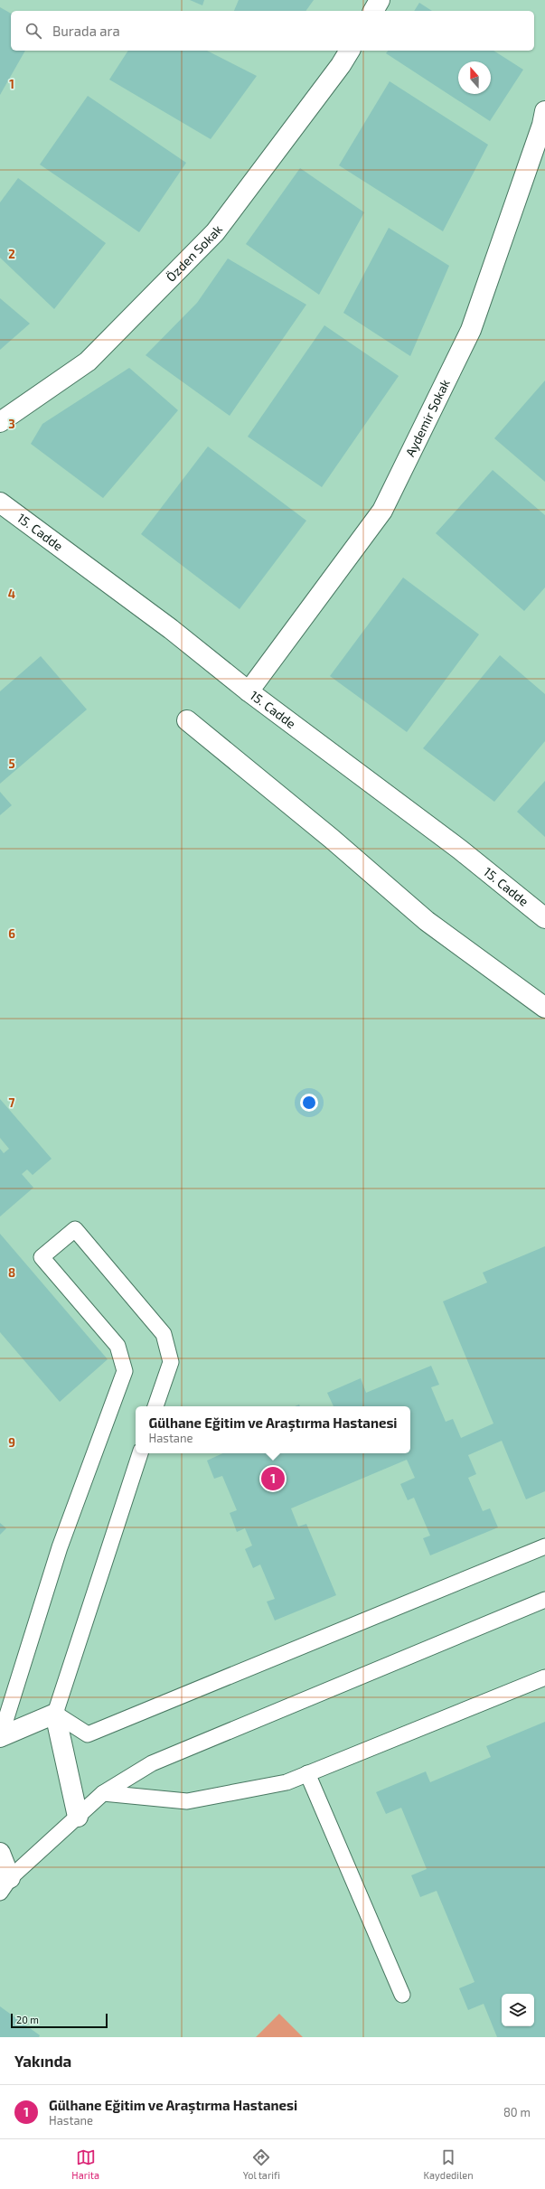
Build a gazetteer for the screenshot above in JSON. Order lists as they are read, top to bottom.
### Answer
{
  "streets": {
    "street": ["Özden Sokak", "Aydemir Sokak", "15. Cadde"]
  },
  "crossings": [
    ["Aydemir Sokak", "15. Cadde"]
  ],
  "scale_bar": "20 m",
  "north": "top",
  "page": {
    "search": "Burada ara",
    "popup": ["Gülhane Eğitim ve Araştırma Hastanesi", "Hastane"],
    "pins": "1",
    "scale": "20 m",
    "heading": "Yakında",
    "list": [
      {
        "mark": "1",
        "name": "Gülhane Eğitim ve Araştırma Hastanesi",
        "note": "Hastane",
        "value": "80 m"
      }
    ],
    "nav": ["Harita", "Yol tarifi", "Kaydedilen"]
  },
  "grid": {
    "rows": [
      "1",
      "2",
      "3",
      "4",
      "5",
      "6",
      "7",
      "8",
      "9"
    ]
  }
}
